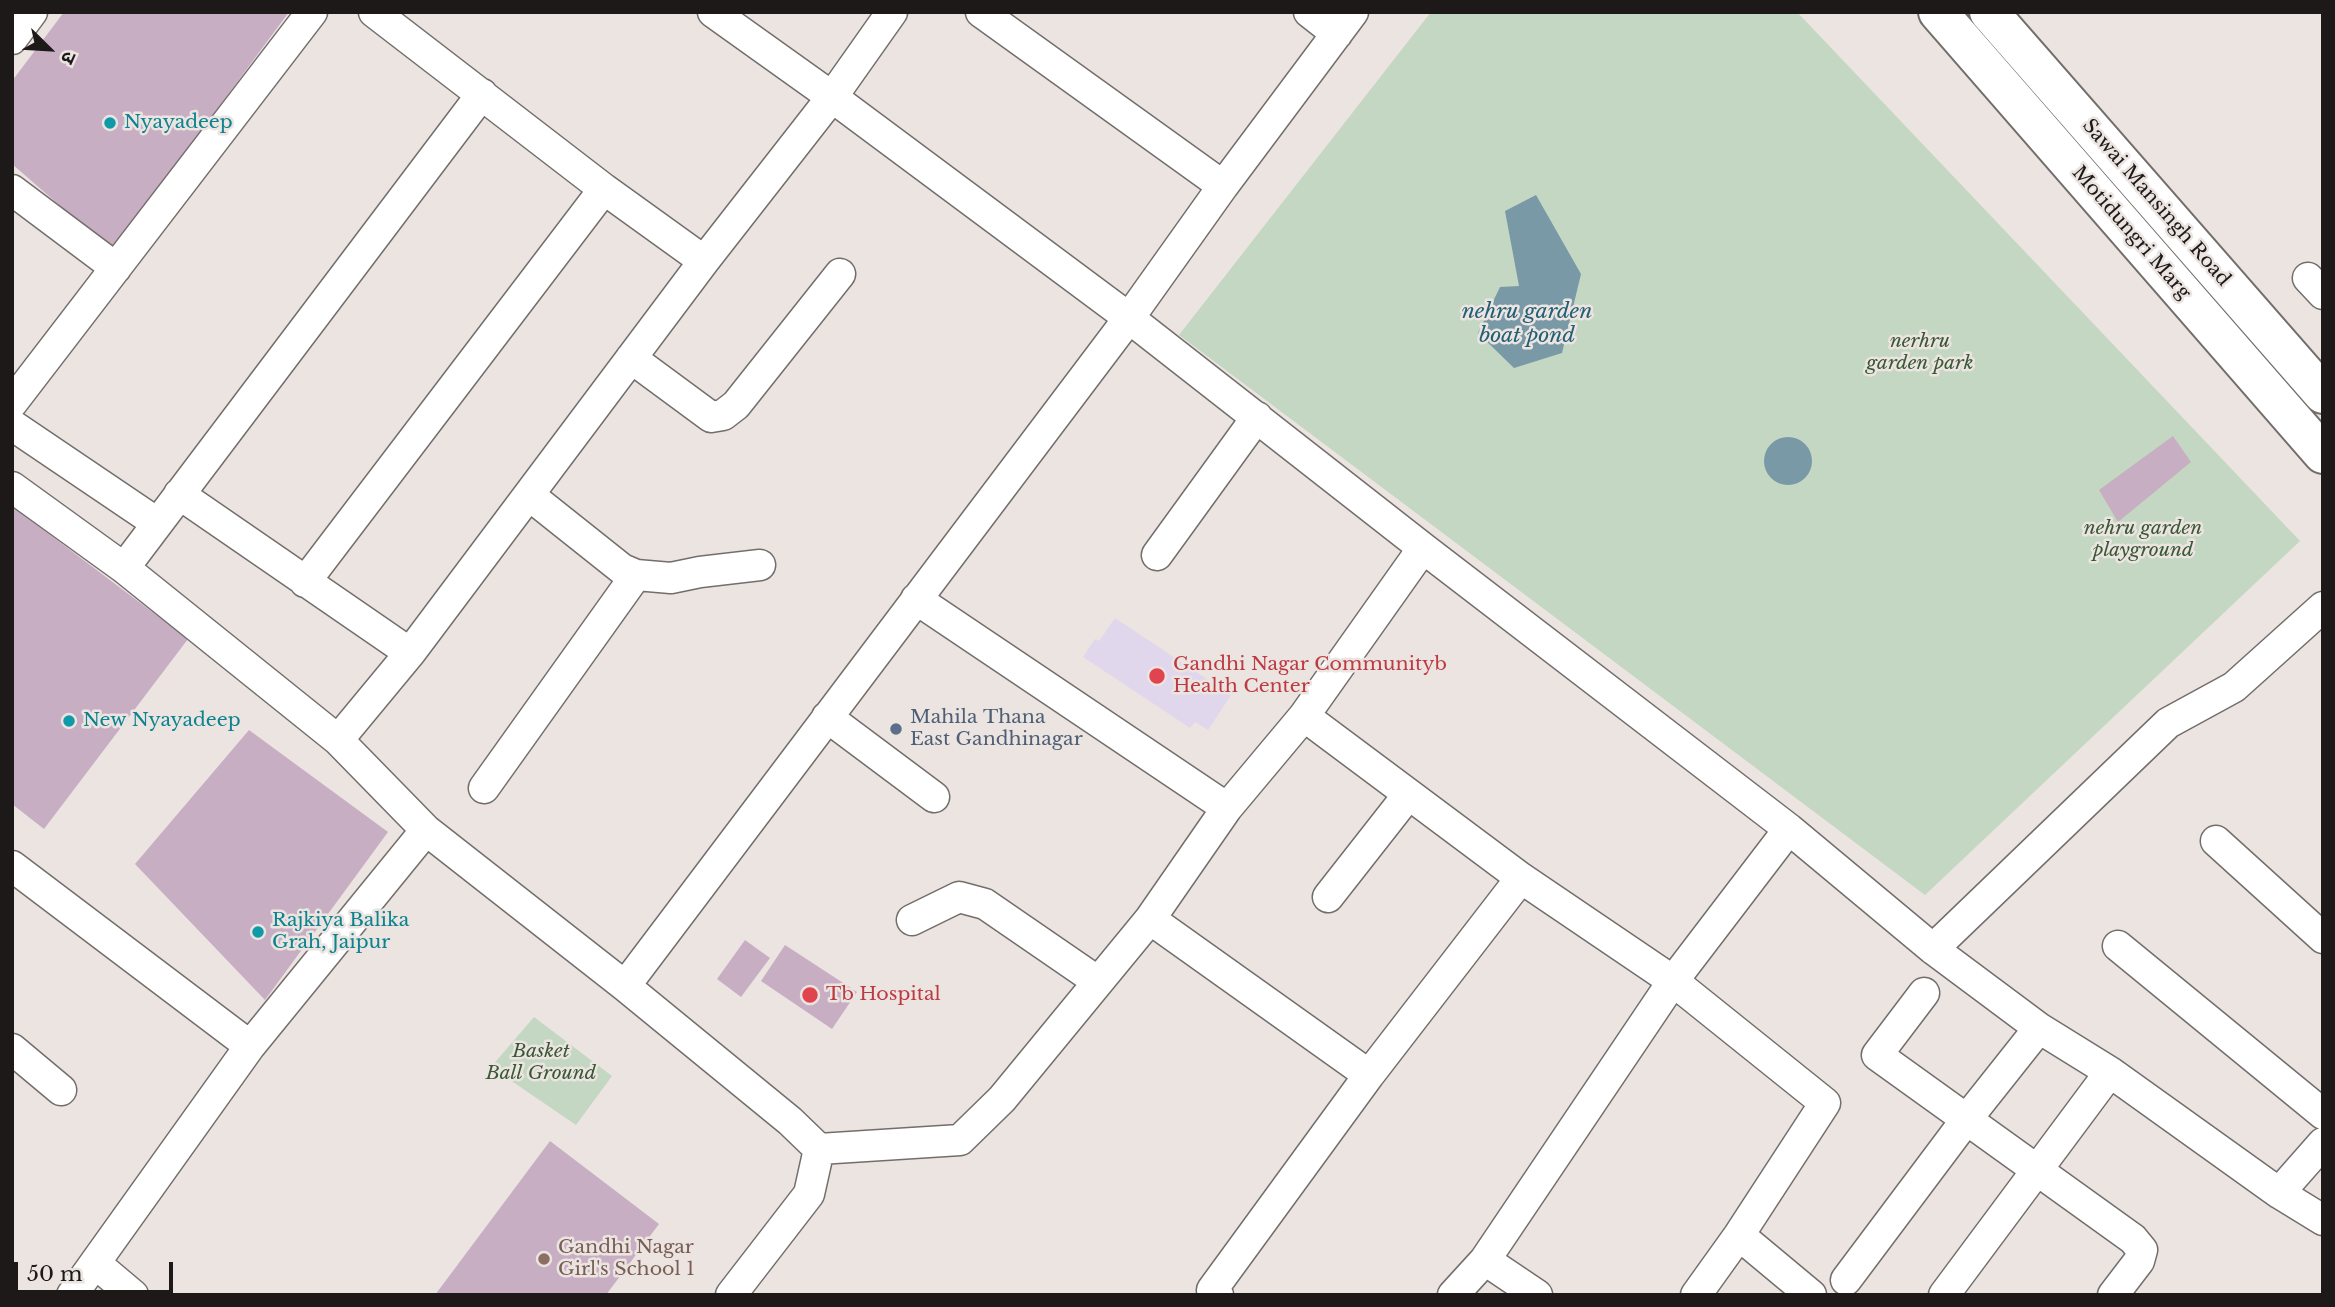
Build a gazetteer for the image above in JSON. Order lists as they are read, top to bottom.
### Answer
{
  "streets": {
    "main road": ["Sawai Mansingh Road", "Motidungri Marg"]
  },
  "water": ["nehru garden boat pond"],
  "parks": ["nerhru garden park", "nehru garden playground", "Basket Ball Ground"],
  "places": [
    "Nyayadeep",
    "Gandhi Nagar Communityb Health Center",
    "New Nyayadeep",
    "Mahila Thana East Gandhinagar",
    "Rajkiya Balika Grah, Jaipur",
    "Tb Hospital",
    "Gandhi Nagar Girl's School 1"
  ],
  "scale_bar": "50 m",
  "north": "bottom right"
}
